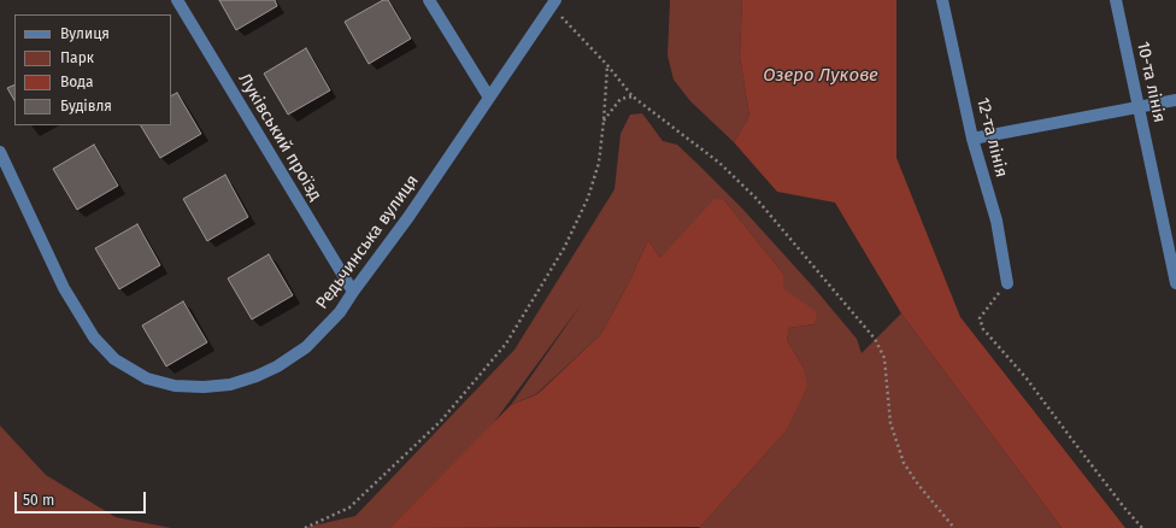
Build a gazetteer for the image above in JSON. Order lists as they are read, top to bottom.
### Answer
{
  "streets": {
    "street": [
      "10-та лінія",
      "Луківський проїзд",
      "12-та лінія",
      "Редьчинська вулиця"
    ]
  },
  "crossings": [
    ["Луківський проїзд", "Редьчинська вулиця"]
  ],
  "water": ["Озеро Лукове"],
  "legend": [
    "Вулиця",
    "Парк",
    "Вода",
    "Будівля"
  ],
  "scale_bar": "50 m"
}
